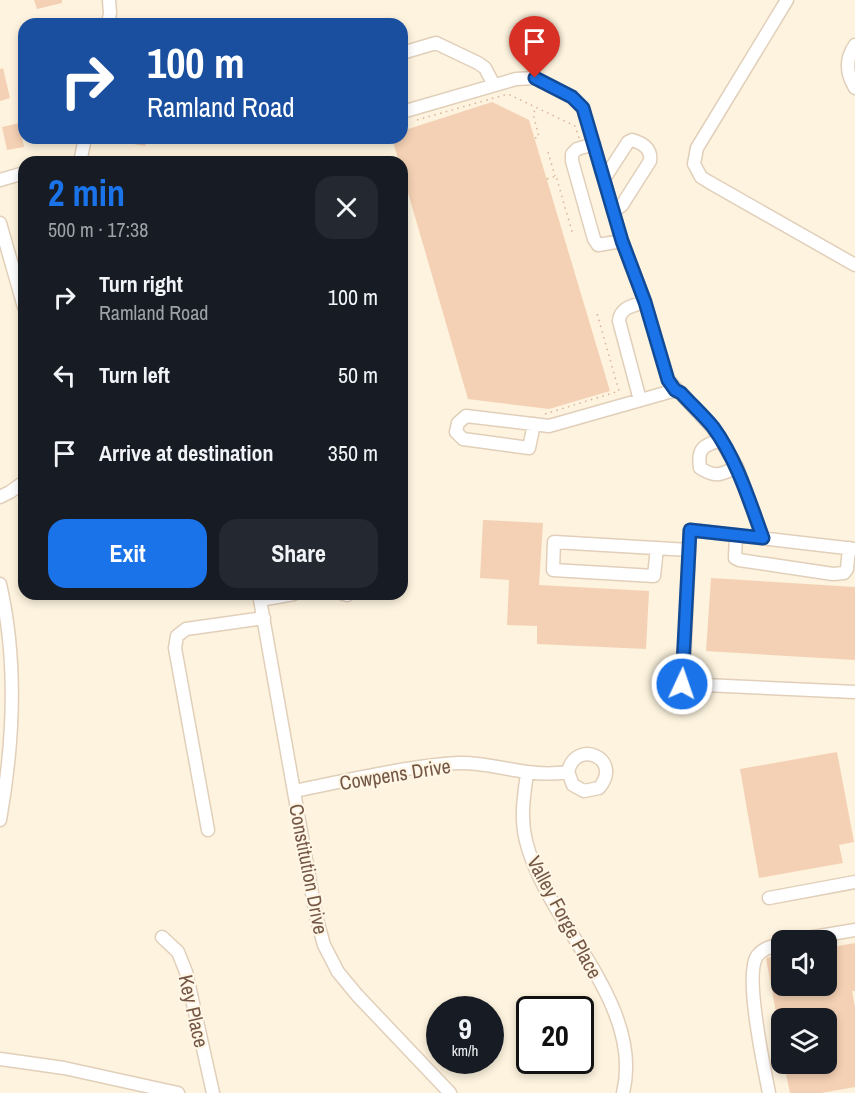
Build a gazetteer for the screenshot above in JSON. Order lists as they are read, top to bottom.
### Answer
{
  "streets": {
    "street": [
      "Cowpens Drive",
      "Constitution Drive",
      "Valley Forge Place",
      "Key Place"
    ]
  },
  "crossings": [
    ["Cowpens Drive", "Constitution Drive"],
    ["Cowpens Drive", "Valley Forge Place"]
  ],
  "page": {
    "turn": ["100 m", "Ramland Road"],
    "heading": ["2 min", "500 m · 17:38"],
    "list": [
      {
        "name": "Turn right",
        "note": "Ramland Road",
        "value": "100 m"
      },
      {
        "name": "Turn left",
        "value": "50 m"
      },
      {
        "name": "Arrive at destination",
        "value": "350 m"
      }
    ],
    "buttons": ["Exit", "Share"],
    "speed": "9 km/h",
    "limit": "20"
  }
}
